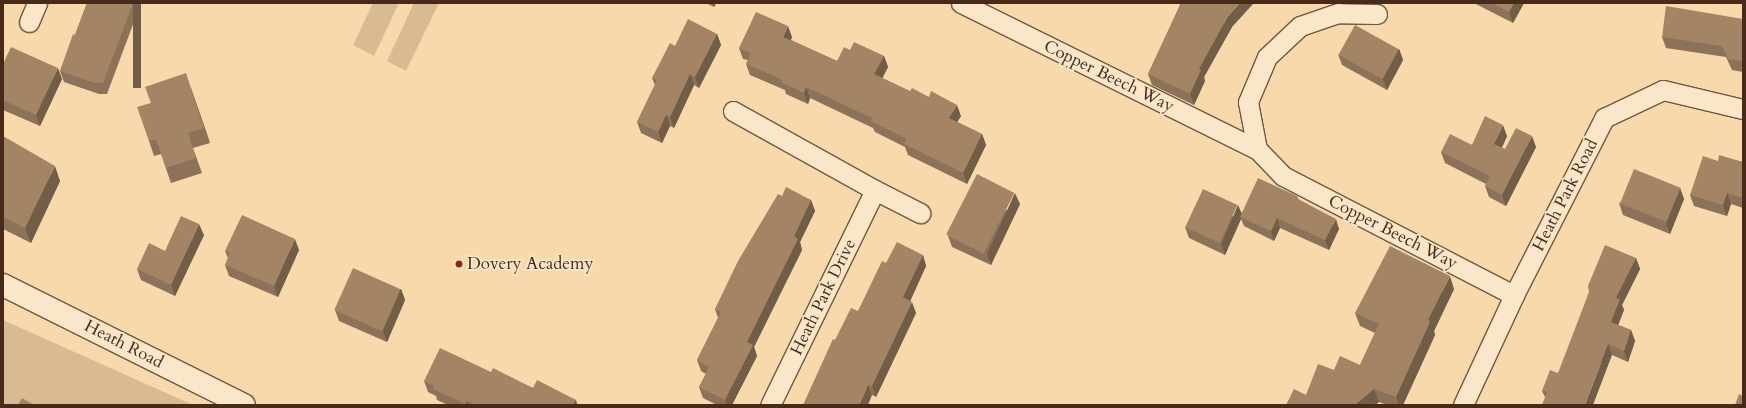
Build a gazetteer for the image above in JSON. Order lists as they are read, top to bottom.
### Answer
{
  "streets": {
    "street": [
      "Copper Beech Way",
      "Heath Park Road",
      "Heath Park Drive",
      "Heath Road"
    ]
  },
  "crossings": [
    ["Copper Beech Way", "Heath Park Road"]
  ],
  "places": ["Dovery Academy"]
}
